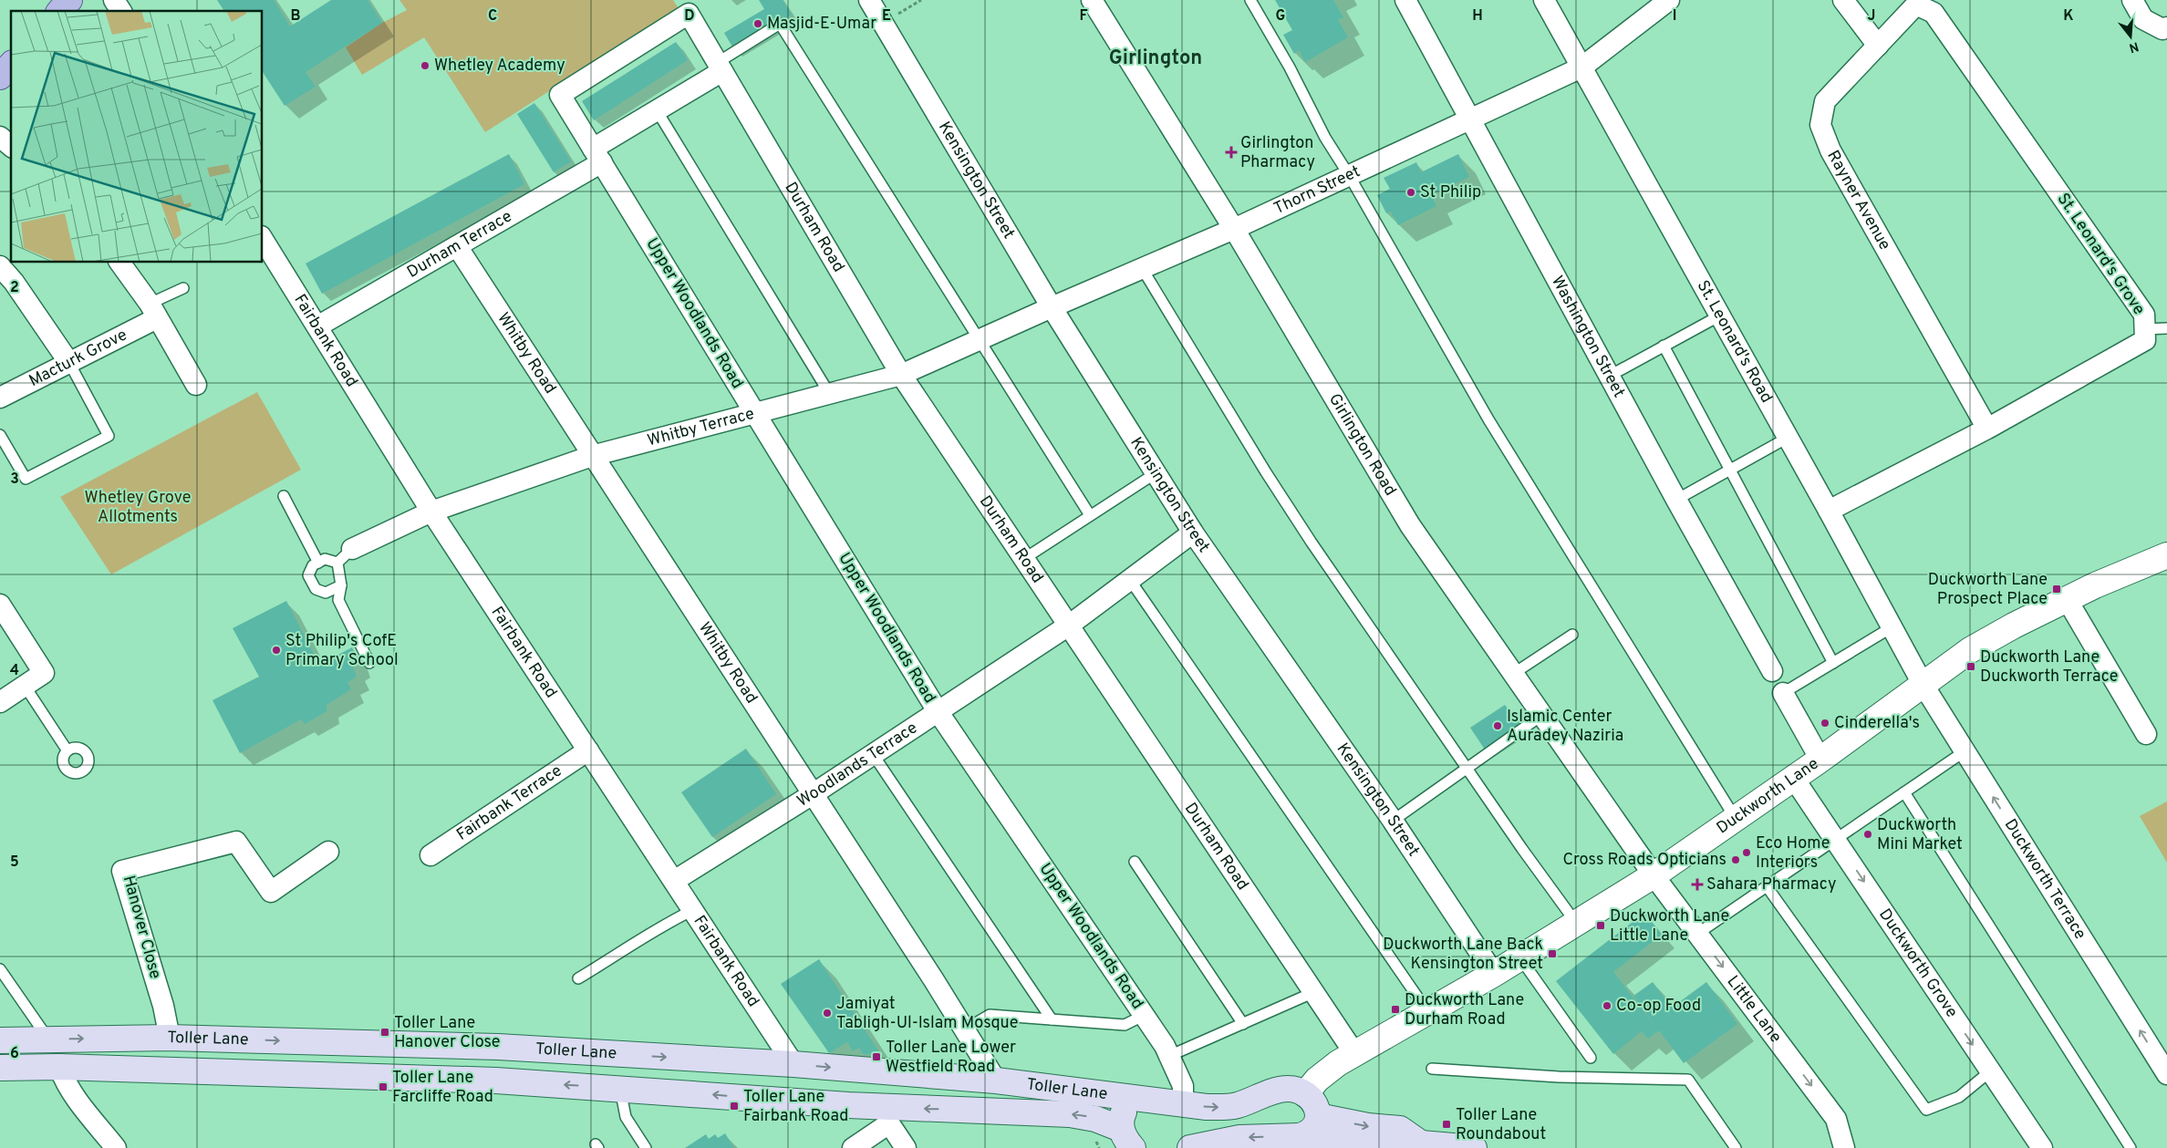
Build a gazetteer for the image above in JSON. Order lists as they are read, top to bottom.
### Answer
{
  "streets": {
    "main road": ["Toller Lane"],
    "street": [
      "Kensington Street",
      "Thorn Street",
      "Rayner Avenue",
      "Durham Road",
      "Durham Terrace",
      "St. Leonard's Grove",
      "Upper Woodlands Road",
      "Washington Street",
      "Fairbank Road",
      "St. Leonard's Road",
      "Whitby Road",
      "Macturk Grove",
      "Whitby Terrace",
      "Girlington Road",
      "Woodlands Terrace",
      "Duckworth Lane",
      "Fairbank Terrace",
      "Duckworth Terrace",
      "Hanover Close",
      "Duckworth Grove",
      "Little Lane"
    ]
  },
  "crossings": [
    ["Kensington Street", "Thorn Street"],
    ["Kensington Street", "Whitby Terrace"],
    ["Kensington Street", "Woodlands Terrace"],
    ["Kensington Street", "Duckworth Lane"],
    ["Thorn Street", "Washington Street"],
    ["Thorn Street", "St. Leonard's Road"],
    ["Thorn Street", "Whitby Terrace"],
    ["Thorn Street", "Girlington Road"],
    ["Rayner Avenue", "St. Leonard's Grove"],
    ["Durham Road", "Durham Terrace"],
    ["Durham Road", "Upper Woodlands Road"],
    ["Durham Road", "Whitby Terrace"],
    ["Durham Road", "Woodlands Terrace"],
    ["Durham Road", "Duckworth Lane"],
    ["Durham Terrace", "Upper Woodlands Road"],
    ["Durham Terrace", "Fairbank Road"],
    ["Durham Terrace", "Whitby Road"],
    ["St. Leonard's Grove", "St. Leonard's Road"],
    ["Upper Woodlands Road", "Whitby Terrace"],
    ["Upper Woodlands Road", "Woodlands Terrace"],
    ["Upper Woodlands Road", "Toller Lane"],
    ["Fairbank Road", "Whitby Terrace"],
    ["Fairbank Road", "Woodlands Terrace"],
    ["Fairbank Road", "Fairbank Terrace"],
    ["Fairbank Road", "Toller Lane"],
    ["St. Leonard's Road", "Duckworth Lane"],
    ["St. Leonard's Road", "Duckworth Terrace"],
    ["Whitby Road", "Whitby Terrace"],
    ["Whitby Road", "Woodlands Terrace"],
    ["Whitby Road", "Toller Lane"],
    ["Girlington Road", "Duckworth Lane"],
    ["Girlington Road", "Little Lane"],
    ["Duckworth Lane", "Duckworth Terrace"],
    ["Duckworth Lane", "Duckworth Grove"],
    ["Duckworth Lane", "Little Lane"],
    ["Duckworth Lane", "Toller Lane"],
    ["Hanover Close", "Toller Lane"]
  ],
  "one_way": ["Duckworth Terrace", "Duckworth Grove", "Little Lane"],
  "districts": ["Girlington"],
  "parks": ["Whetley Grove Allotments"],
  "places": {
    "other": [
      "Masjid-E-Umar",
      "Whetley Academy",
      "St Philip",
      "St Philip's CofE Primary School",
      "Cinderella's",
      "Islamic Center Auradey Naziria",
      "Duckworth Mini Market",
      "Eco Home Interiors",
      "Cross Roads Opticians",
      "Co-op Food",
      "Jamiyat Tabligh-Ul-Islam Mosque"
    ],
    "health": ["Girlington Pharmacy", "Sahara Pharmacy"],
    "transit": [
      "Duckworth Lane Prospect Place",
      "Duckworth Lane Duckworth Terrace",
      "Duckworth Lane Little Lane",
      "Duckworth Lane Back Kensington Street",
      "Duckworth Lane Durham Road",
      "Toller Lane Hanover Close",
      "Toller Lane Lower Westfield Road",
      "Toller Lane Farcliffe Road",
      "Toller Lane Fairbank Road",
      "Toller Lane Roundabout"
    ]
  },
  "north": "bottom",
  "grid": {
    "columns": [
      "B",
      "C",
      "D",
      "E",
      "F",
      "G",
      "H",
      "I",
      "J",
      "K"
    ],
    "rows": [
      "2",
      "3",
      "4",
      "5",
      "6"
    ]
  }
}
